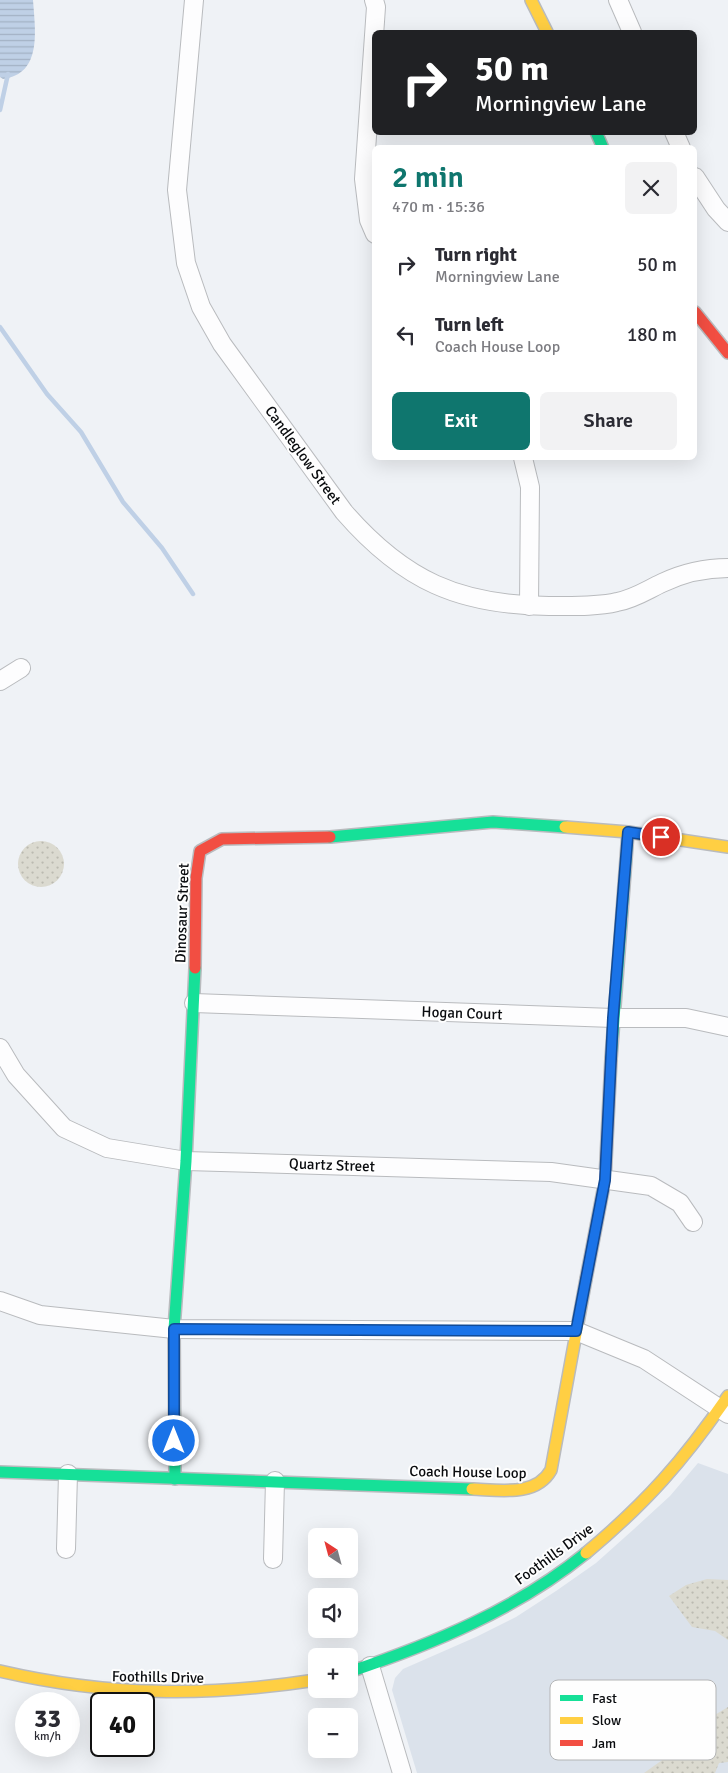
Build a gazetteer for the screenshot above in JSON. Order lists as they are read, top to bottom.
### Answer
{
  "streets": {
    "street": [
      "Candleglow Street",
      "Dinosaur Street",
      "Hogan Court",
      "Quartz Street",
      "Coach House Loop",
      "Foothills Drive"
    ]
  },
  "crossings": [
    ["Dinosaur Street", "Hogan Court"],
    ["Dinosaur Street", "Quartz Street"],
    ["Dinosaur Street", "Coach House Loop"],
    ["Hogan Court", "Coach House Loop"],
    ["Quartz Street", "Coach House Loop"]
  ],
  "legend": ["Fast", "Slow", "Jam"],
  "north": "top left",
  "page": {
    "turn": ["50 m", "Morningview Lane"],
    "heading": ["2 min", "470 m · 15:36"],
    "list": [
      {
        "name": "Turn right",
        "note": "Morningview Lane",
        "value": "50 m"
      },
      {
        "name": "Turn left",
        "note": "Coach House Loop",
        "value": "180 m"
      }
    ],
    "buttons": ["Exit", "Share"],
    "map_buttons": ["+", "−"],
    "speed": "33 km/h",
    "limit": "40"
  }
}
